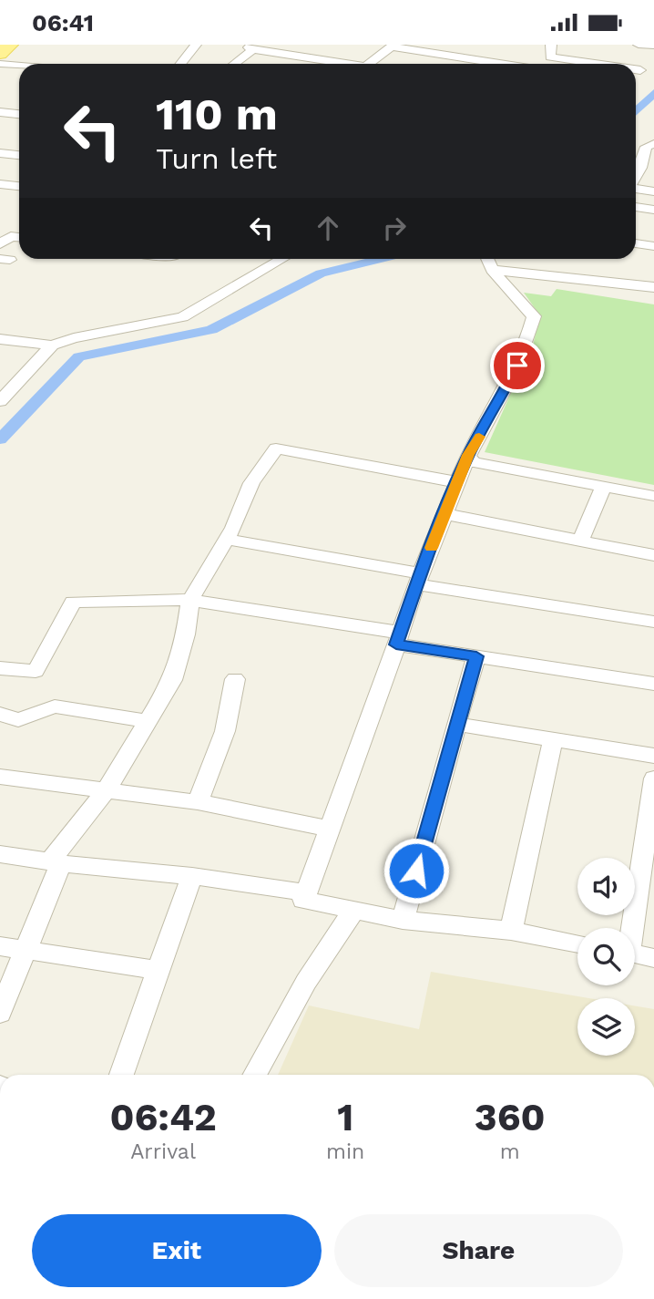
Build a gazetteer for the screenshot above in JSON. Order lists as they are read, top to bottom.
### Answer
{
  "page": {
    "status": "06:41",
    "turn": ["110 m", "Turn left"],
    "eta": [
      "06:42",
      "Arrival",
      "1",
      "min",
      "360",
      "m"
    ],
    "buttons": ["Exit", "Share"]
  }
}
